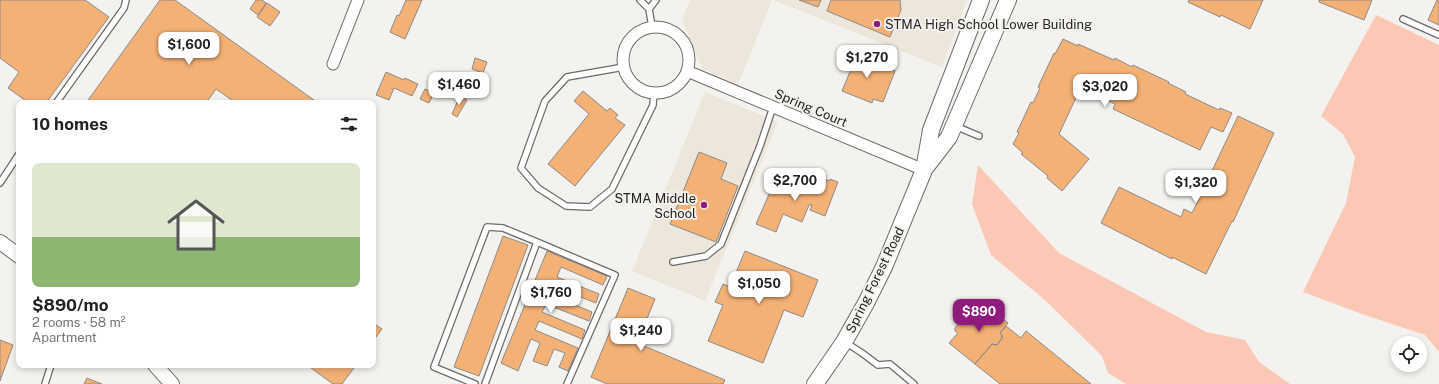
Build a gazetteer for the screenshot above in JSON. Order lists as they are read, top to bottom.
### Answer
{
  "streets": {
    "main road": ["Spring Forest Road"],
    "street": ["Spring Court"]
  },
  "crossings": [
    ["Spring Court", "Spring Forest Road"]
  ],
  "places": ["STMA High School Lower Building", "STMA Middle School"],
  "page": {
    "price": [
      "$1,600",
      "$1,270",
      "$1,460",
      "$3,020",
      "$2,700",
      "$1,320",
      "$1,050",
      "$1,760",
      "$890",
      "$1,240"
    ],
    "heading": "10 homes",
    "list": [
      {
        "name": "$890/mo",
        "note": "2 rooms · 58 m² · Apartment"
      }
    ]
  }
}
